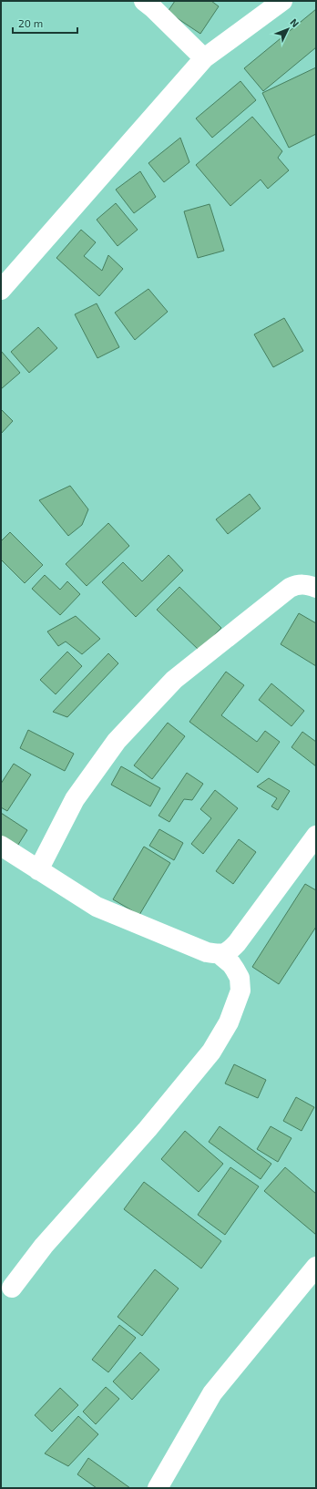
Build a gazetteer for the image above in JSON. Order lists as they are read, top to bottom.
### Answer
{
  "scale_bar": "20 m",
  "north": "top right"
}
